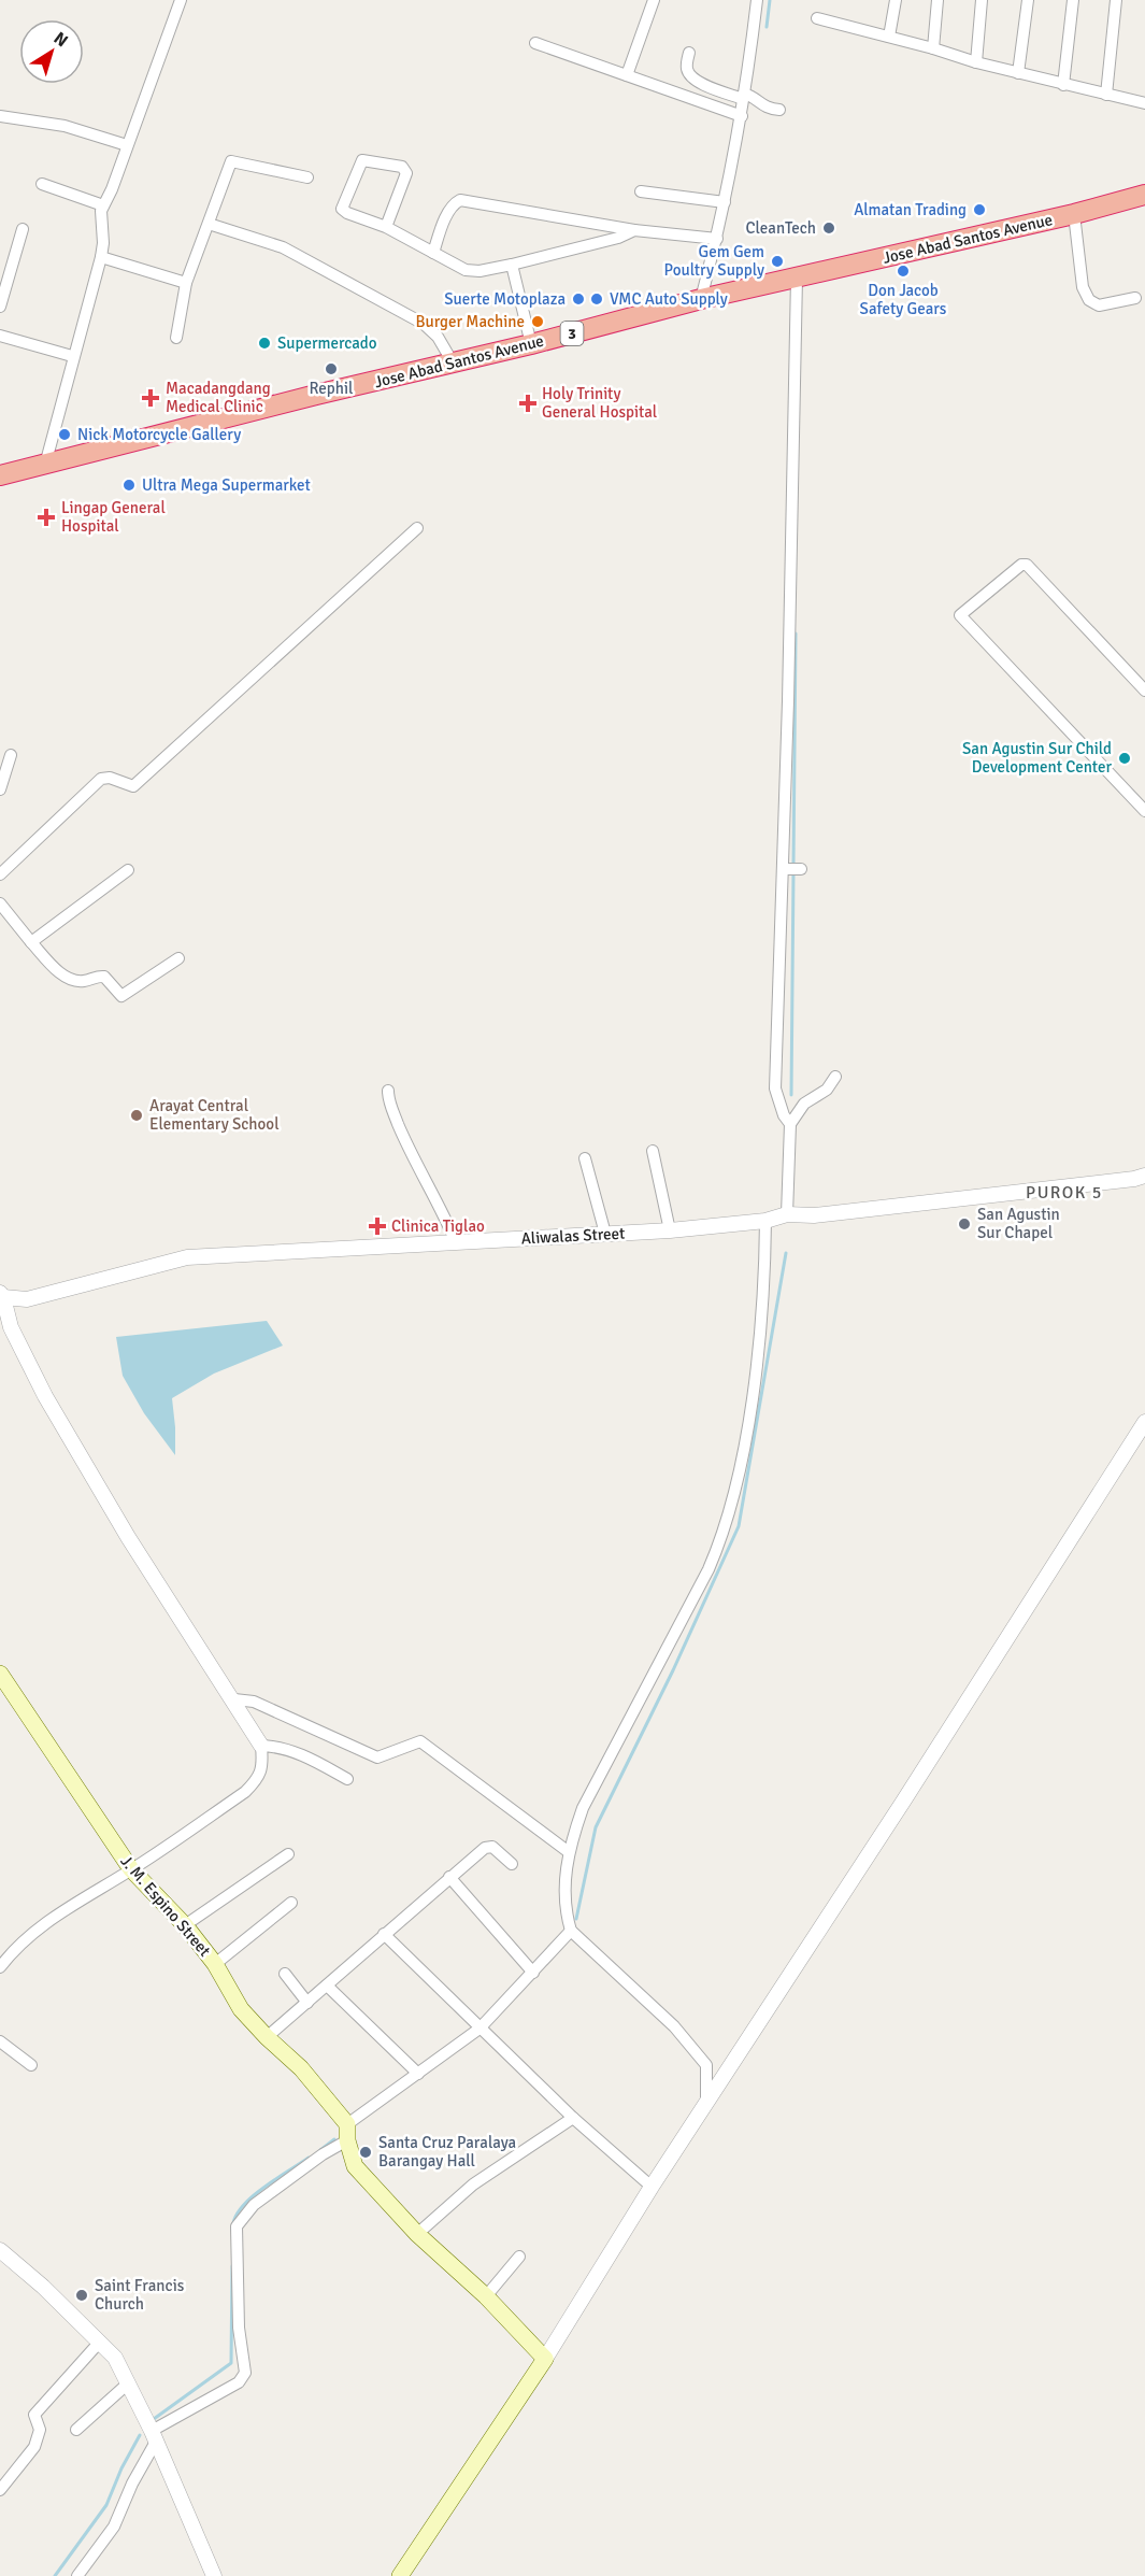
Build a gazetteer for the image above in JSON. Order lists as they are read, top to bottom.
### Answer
{
  "streets": {
    "highway": ["Jose Abad Santos Avenue", "3"],
    "main road": ["J. M. Espino Street"],
    "street": ["Aliwalas Street"]
  },
  "districts": ["PUROK 5"],
  "places": {
    "other": [
      "Almatan Trading",
      "CleanTech",
      "Gem Gem Poultry Supply",
      "Don Jacob Safety Gears",
      "Suerte Motoplaza",
      "VMC Auto Supply",
      "Burger Machine",
      "Supermercado",
      "Rephil",
      "Nick Motorcycle Gallery",
      "Ultra Mega Supermarket",
      "San Agustin Sur Child Development Center",
      "Arayat Central Elementary School",
      "San Agustin Sur Chapel",
      "Santa Cruz Paralaya Barangay Hall",
      "Saint Francis Church"
    ],
    "health": [
      "Macadangdang Medical Clinic",
      "Holy Trinity General Hospital",
      "Lingap General Hospital",
      "Clinica Tiglao"
    ]
  },
  "north": "top right"
}
